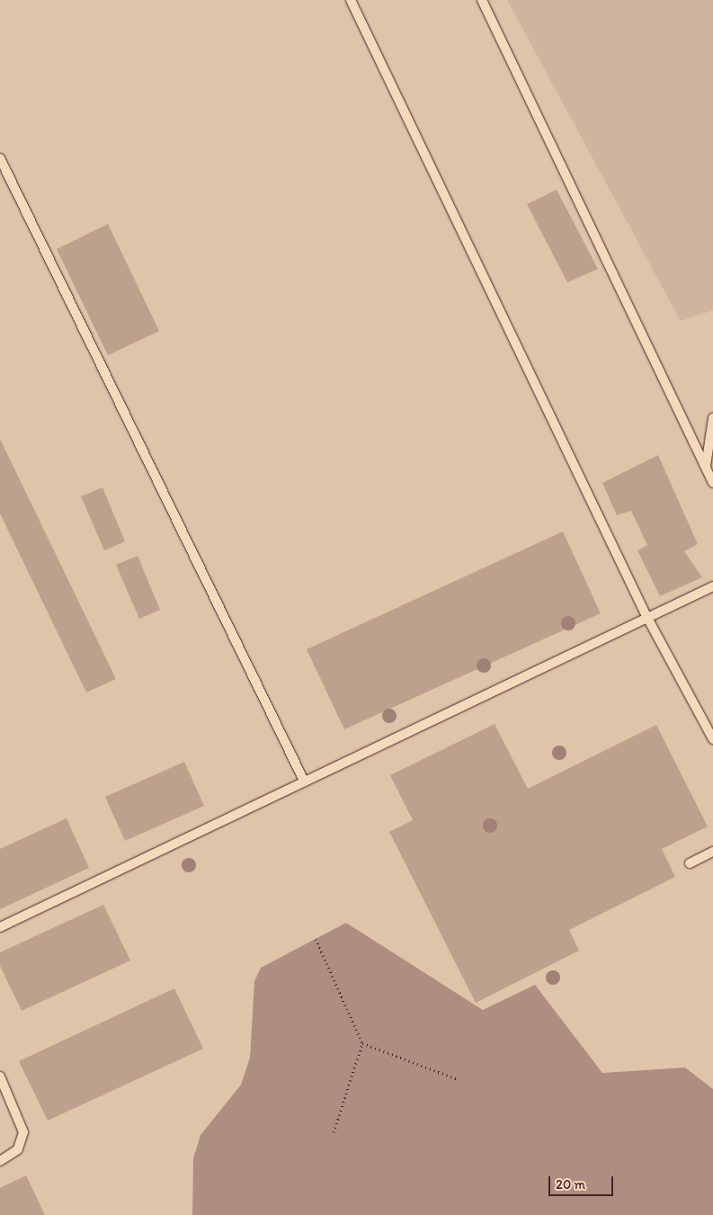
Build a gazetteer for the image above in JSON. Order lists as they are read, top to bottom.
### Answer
{
  "scale_bar": "20 m"
}
